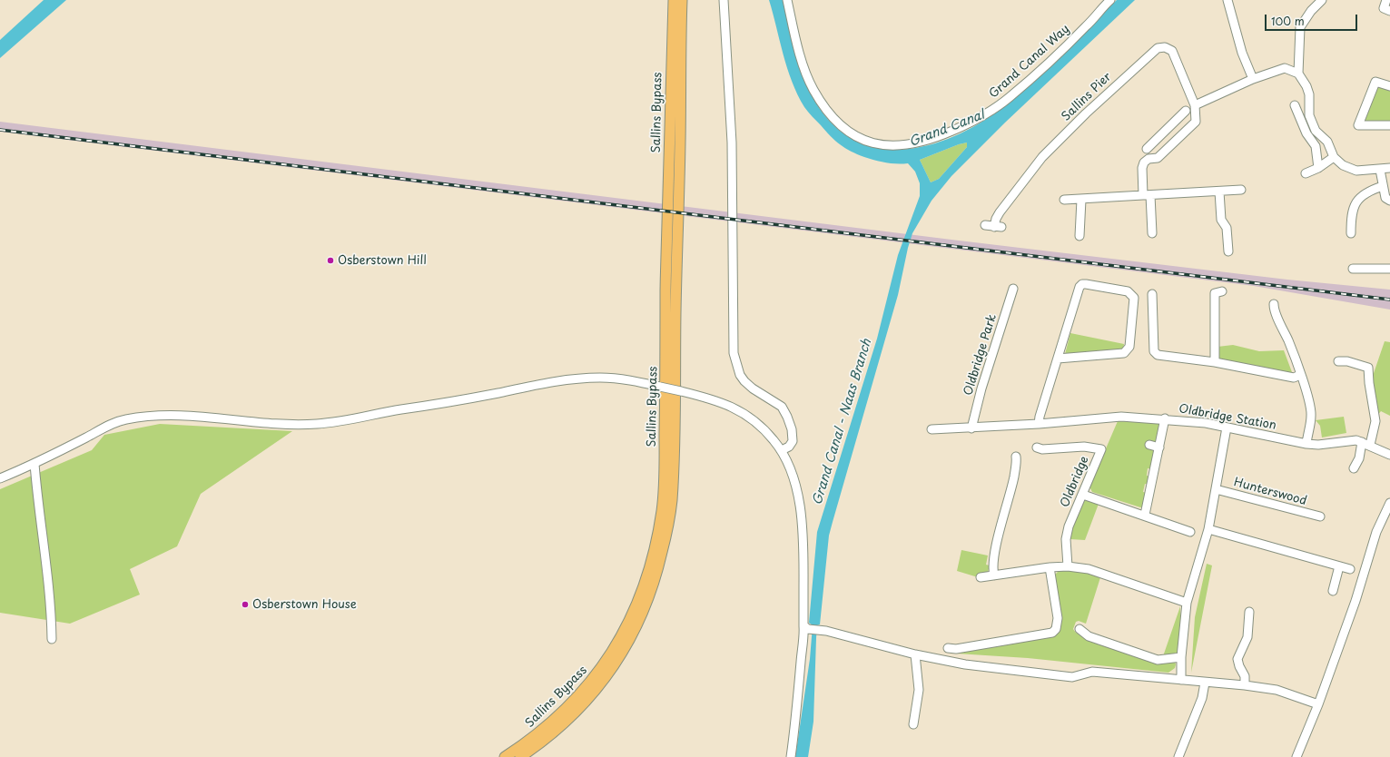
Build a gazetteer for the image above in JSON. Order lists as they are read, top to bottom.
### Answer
{
  "streets": {
    "main road": ["Sallins Bypass"],
    "street": [
      "Grand Canal Way",
      "Sallins Pier",
      "Oldbridge Park",
      "Oldbridge Station",
      "Oldbridge",
      "Hunterswood"
    ]
  },
  "water": ["Grand Canal", "Grand Canal - Naas Branch"],
  "places": ["Osberstown Hill", "Osberstown House"],
  "scale_bar": "100 m"
}
